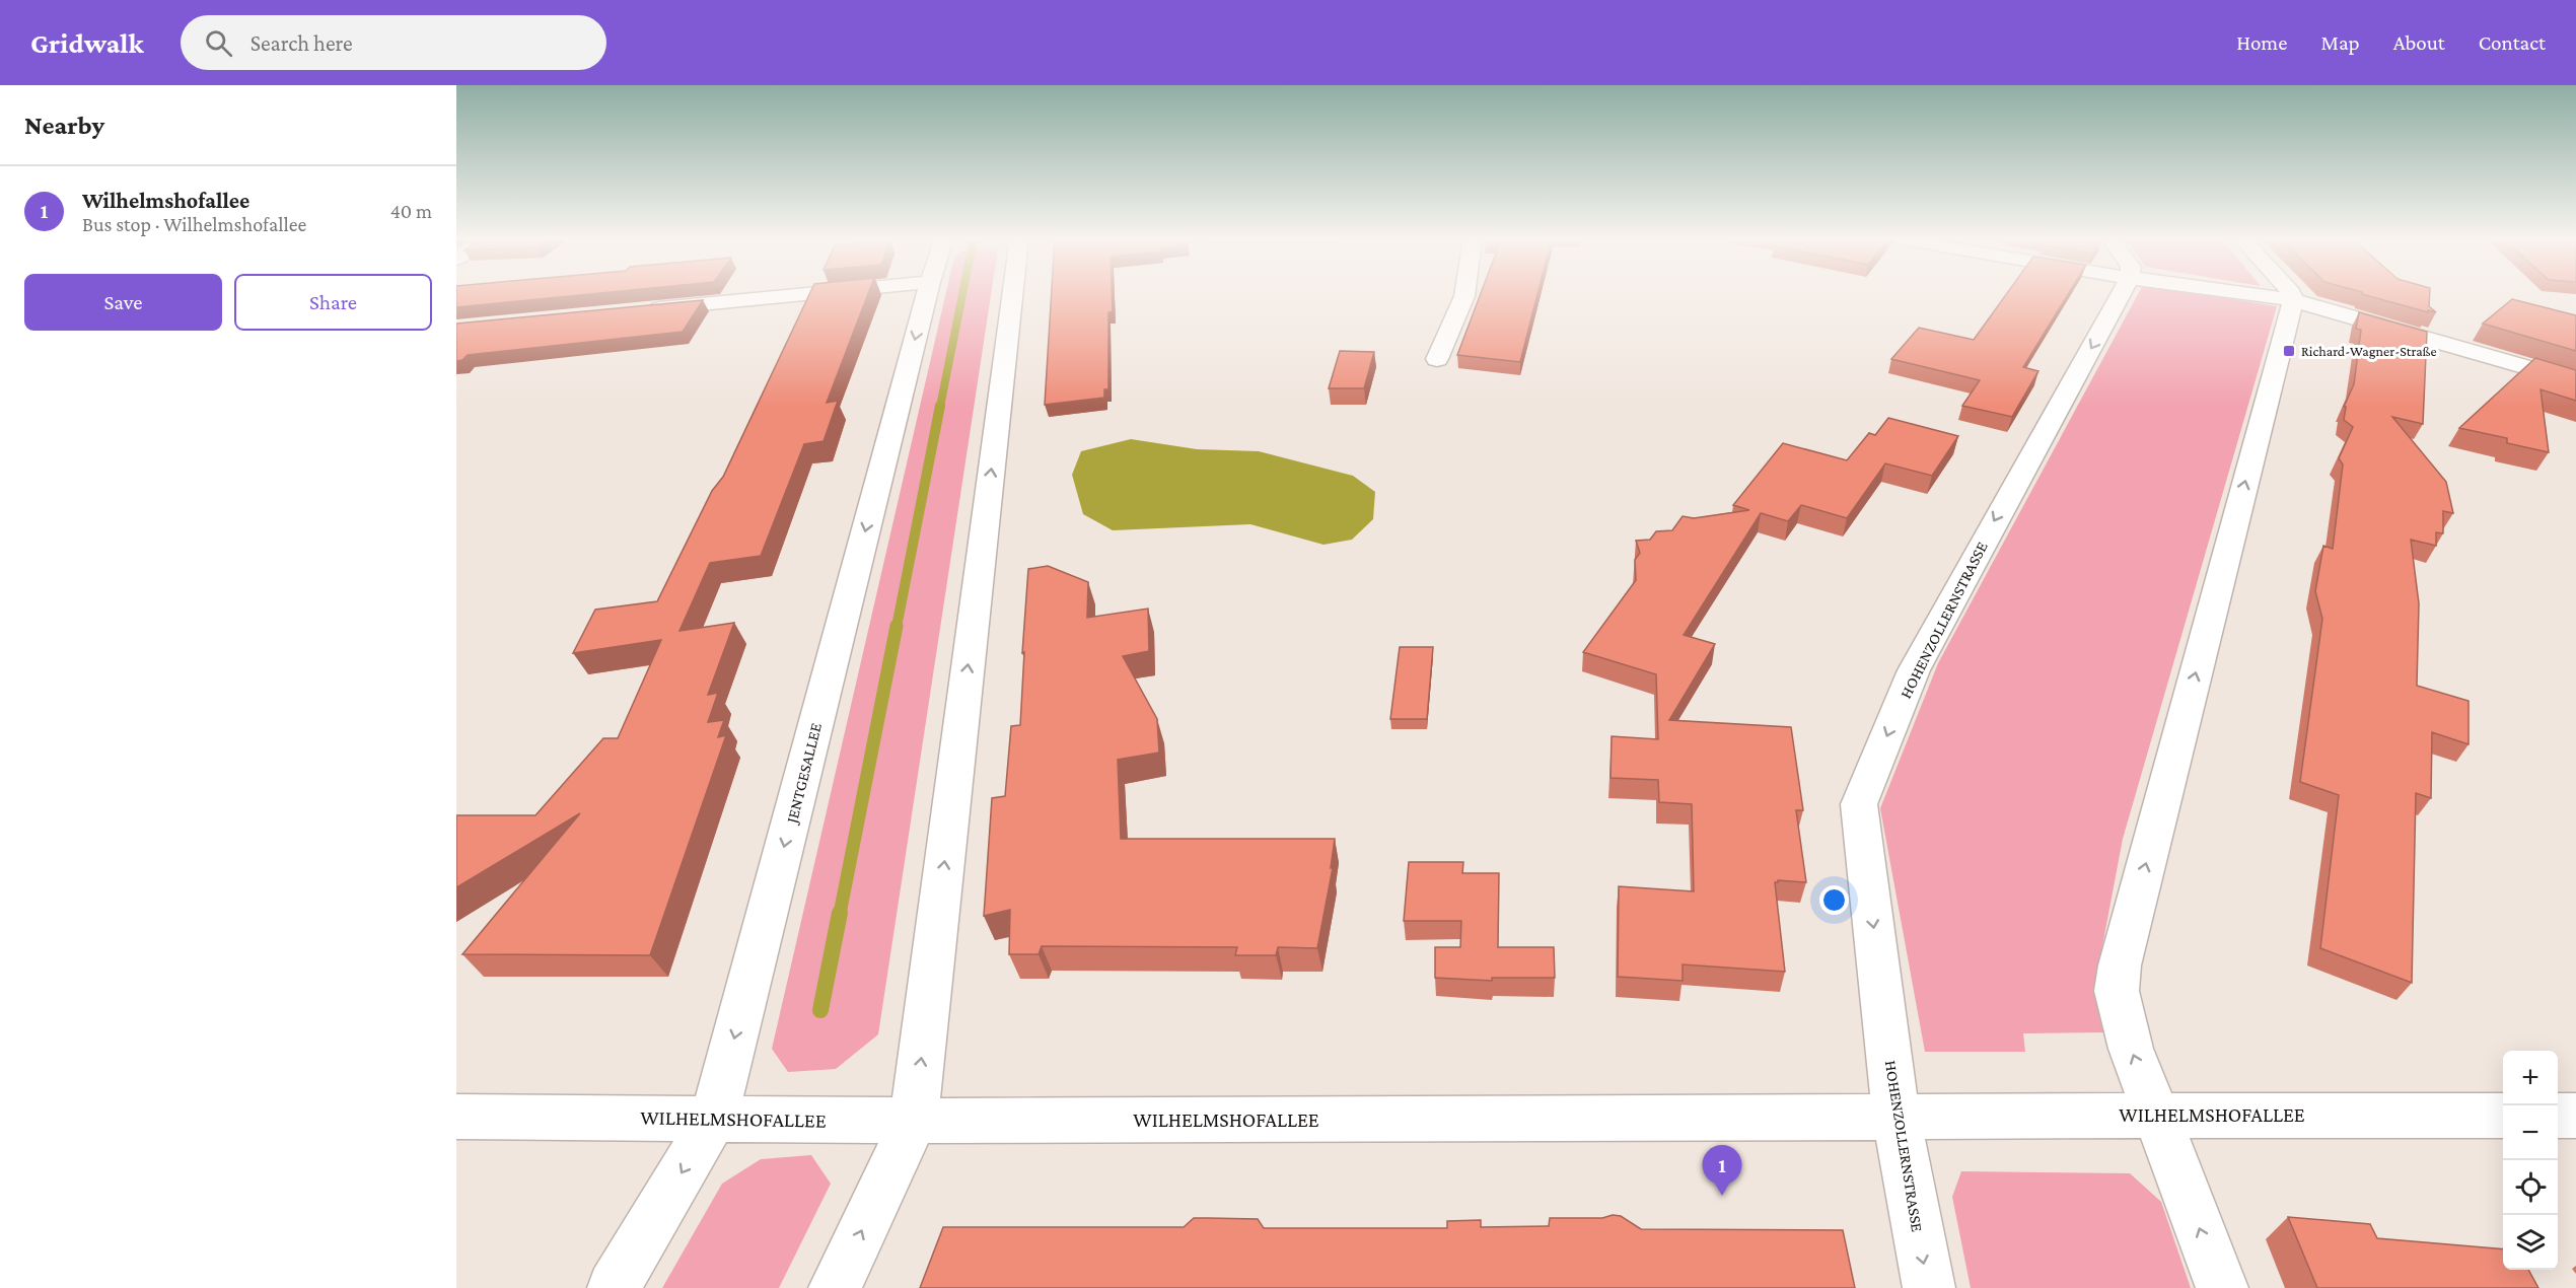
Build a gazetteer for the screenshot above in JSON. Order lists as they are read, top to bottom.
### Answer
{
  "streets": {
    "street": ["HOHENZOLLERNSTRASSE", "JENTGESALLEE", "WILHELMSHOFALLEE"]
  },
  "crossings": [
    ["HOHENZOLLERNSTRASSE", "WILHELMSHOFALLEE"],
    ["JENTGESALLEE", "WILHELMSHOFALLEE"]
  ],
  "places": {
    "transit": ["Richard-Wagner-Straße"]
  },
  "page": {
    "header": "Gridwalk",
    "search": "Search here",
    "nav": [
      "Home",
      "Map",
      "About",
      "Contact"
    ],
    "heading": "Nearby",
    "list": [
      {
        "mark": "1",
        "name": "Wilhelmshofallee",
        "note": "Bus stop · Wilhelmshofallee",
        "value": "40 m"
      }
    ],
    "buttons": ["Save", "Share"],
    "map_buttons": ["+", "−"],
    "pins": "1"
  }
}
